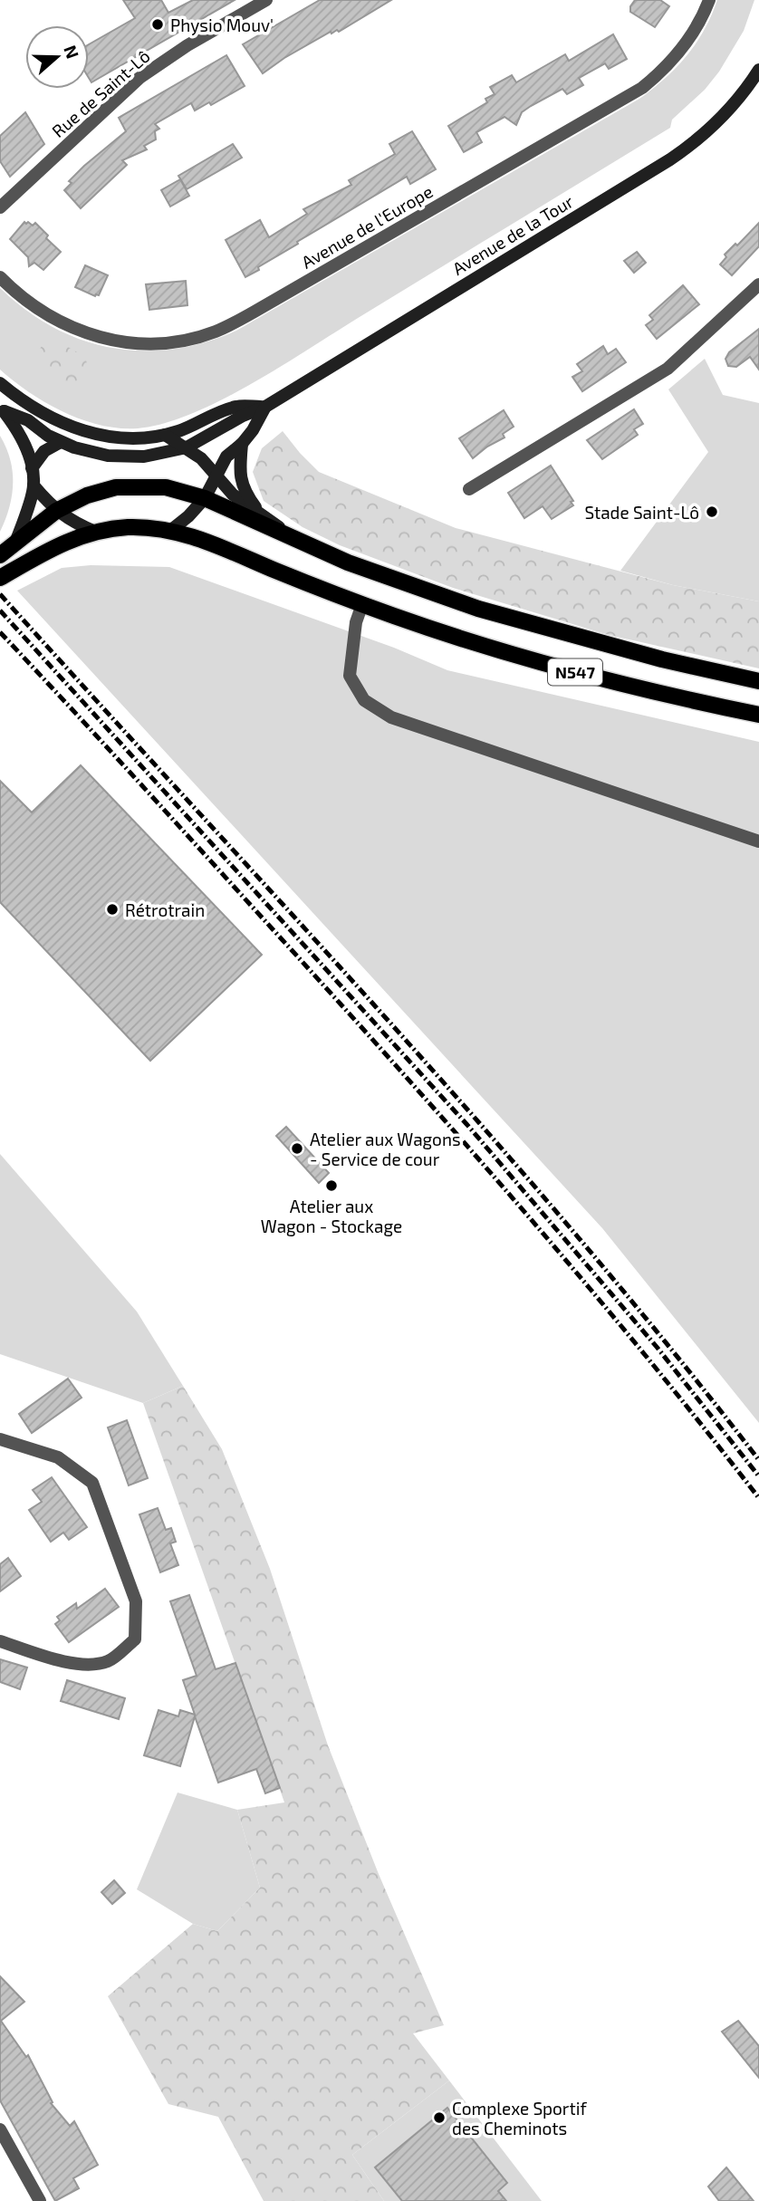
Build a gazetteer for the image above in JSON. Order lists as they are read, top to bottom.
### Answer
{
  "streets": {
    "main road": ["N547"],
    "street": ["Rue de Saint-Lô", "Avenue de l'Europe", "Avenue de la Tour"]
  },
  "crossings": [
    ["Avenue de la Tour", "N547"]
  ],
  "places": [
    "Physio Mouv'",
    "Stade Saint-Lô",
    "Rétrotrain",
    "Atelier aux Wagons - Service de cour",
    "Atelier aux Wagon - Stockage",
    "Complexe Sportif des Cheminots"
  ],
  "north": "right"
}
